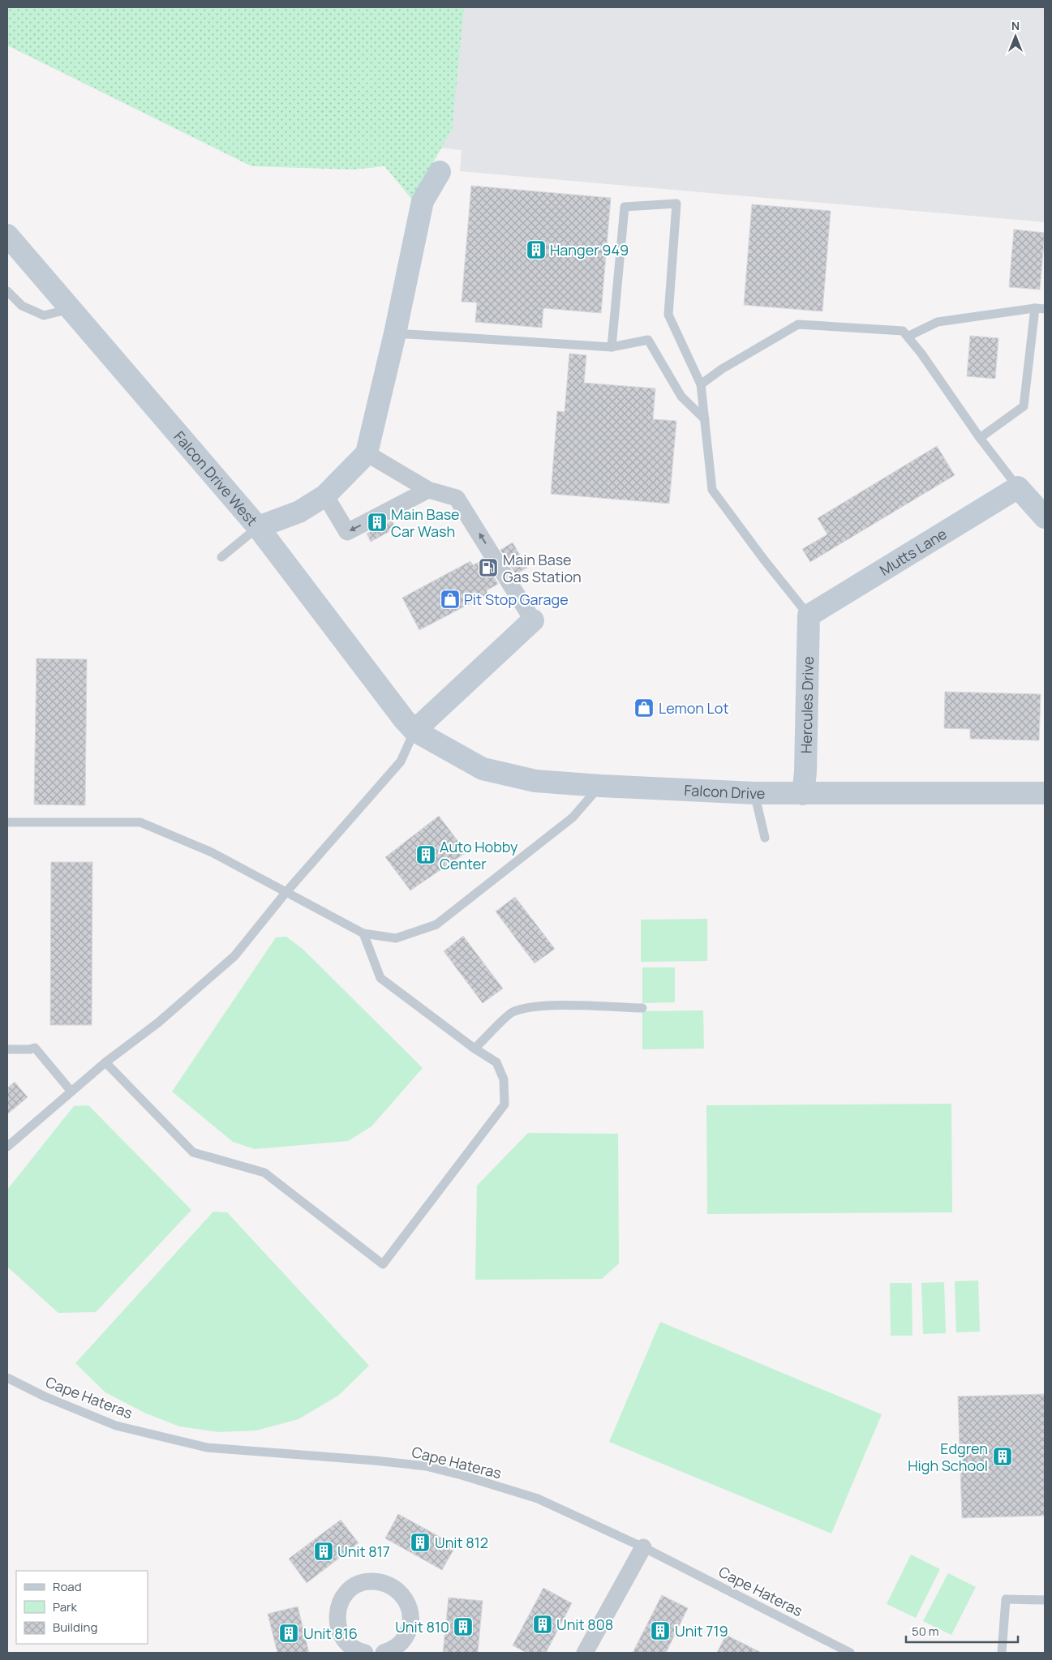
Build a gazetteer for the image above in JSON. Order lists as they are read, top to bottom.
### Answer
{
  "streets": {
    "street": [
      "Falcon Drive West",
      "Mutts Lane",
      "Hercules Drive",
      "Falcon Drive"
    ],
    "lane": ["Cape Hateras"]
  },
  "crossings": [
    ["Falcon Drive West", "Falcon Drive"],
    ["Mutts Lane", "Hercules Drive"],
    ["Hercules Drive", "Falcon Drive"]
  ],
  "places": {
    "building": [
      "Hanger 949",
      "Main Base Car Wash",
      "Auto Hobby Center",
      "Edgren High School",
      "Unit 812",
      "Unit 817",
      "Unit 808",
      "Unit 810",
      "Unit 719",
      "Unit 816"
    ],
    "fuel station": ["Main Base Gas Station"],
    "shop": ["Pit Stop Garage", "Lemon Lot"]
  },
  "legend": ["Road", "Park", "Building"],
  "scale_bar": "50 m",
  "north": "top"
}
